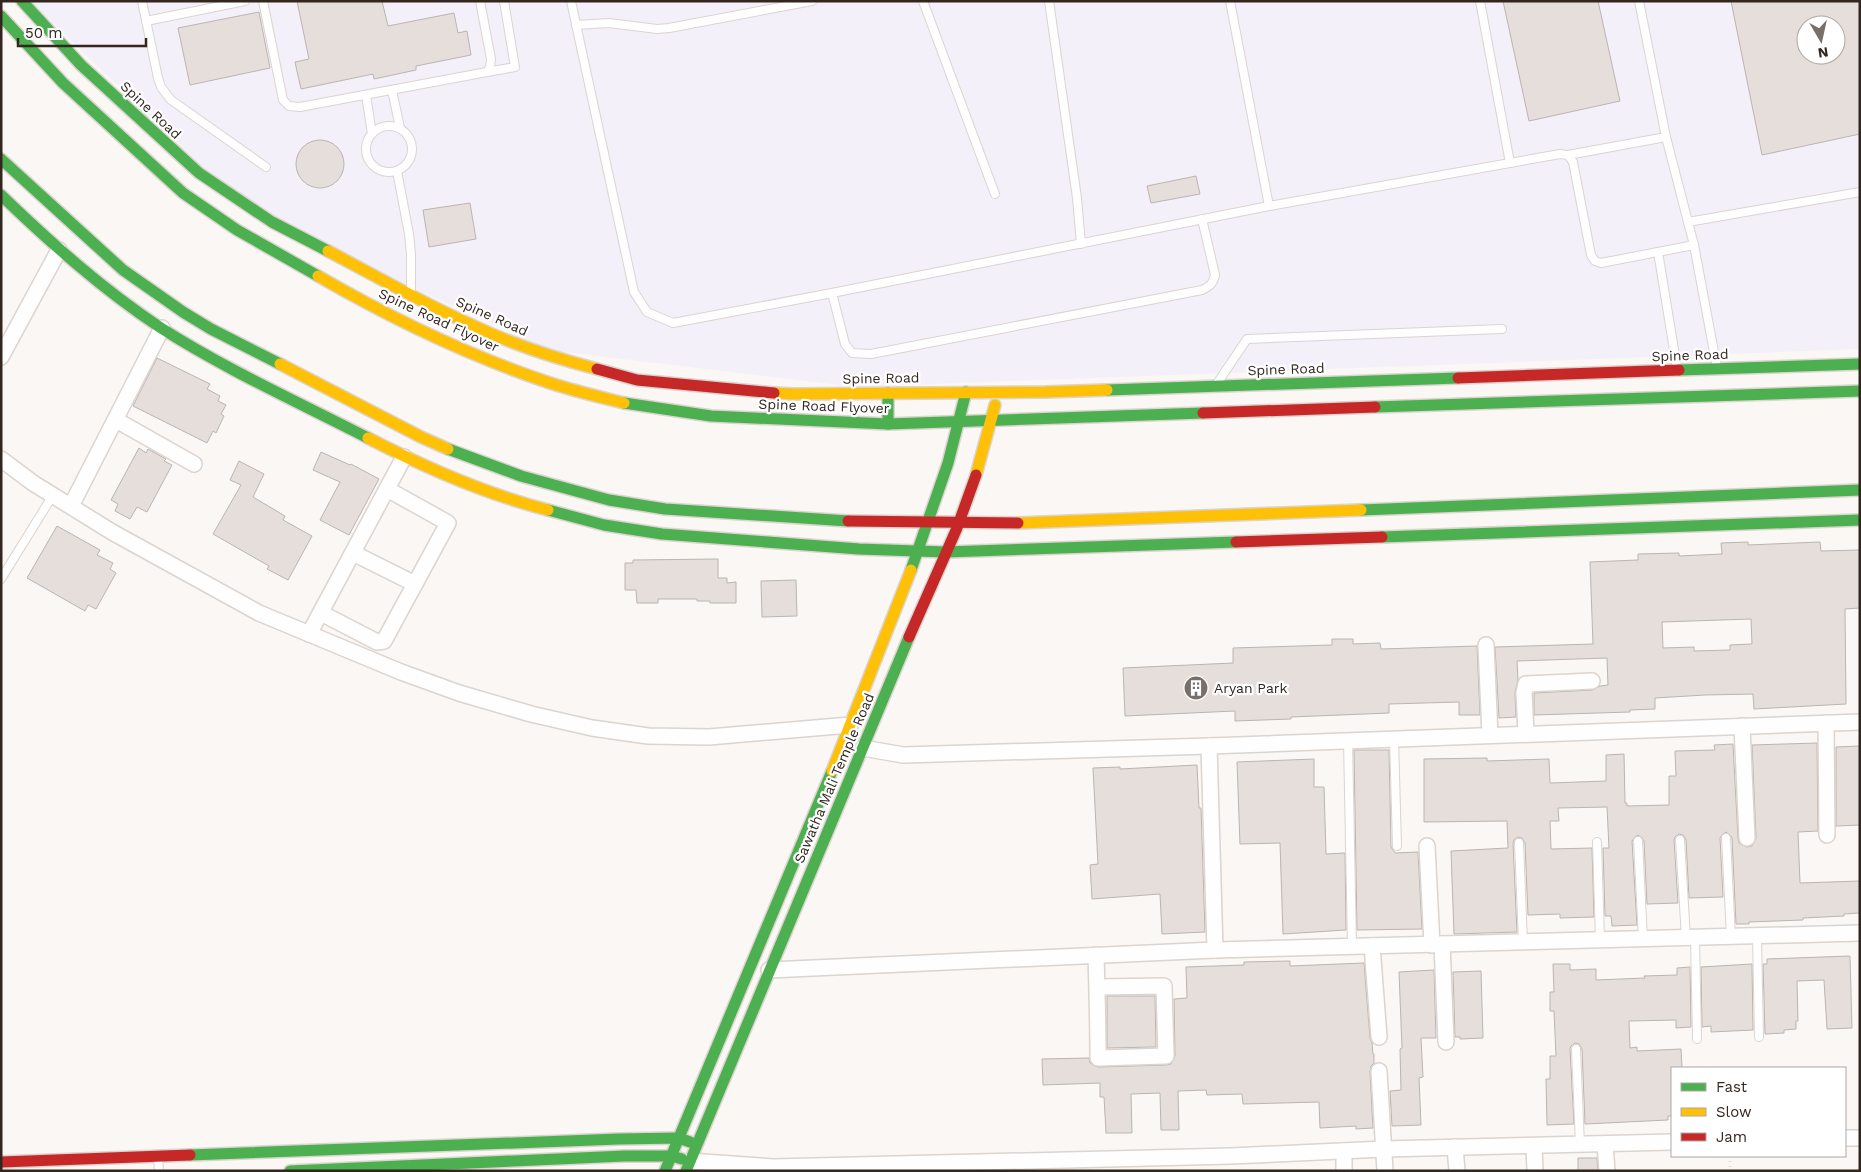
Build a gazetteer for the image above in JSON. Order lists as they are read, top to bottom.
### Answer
{
  "streets": {
    "street": ["Spine Road", "Spine Road Flyover", "Sawatha Mali Temple Road"]
  },
  "crossings": [
    ["Spine Road", "Sawatha Mali Temple Road"],
    ["Spine Road Flyover", "Sawatha Mali Temple Road"]
  ],
  "places": {
    "building": ["Aryan Park"]
  },
  "legend": ["Fast", "Slow", "Jam"],
  "scale_bar": "50 m",
  "north": "bottom"
}
